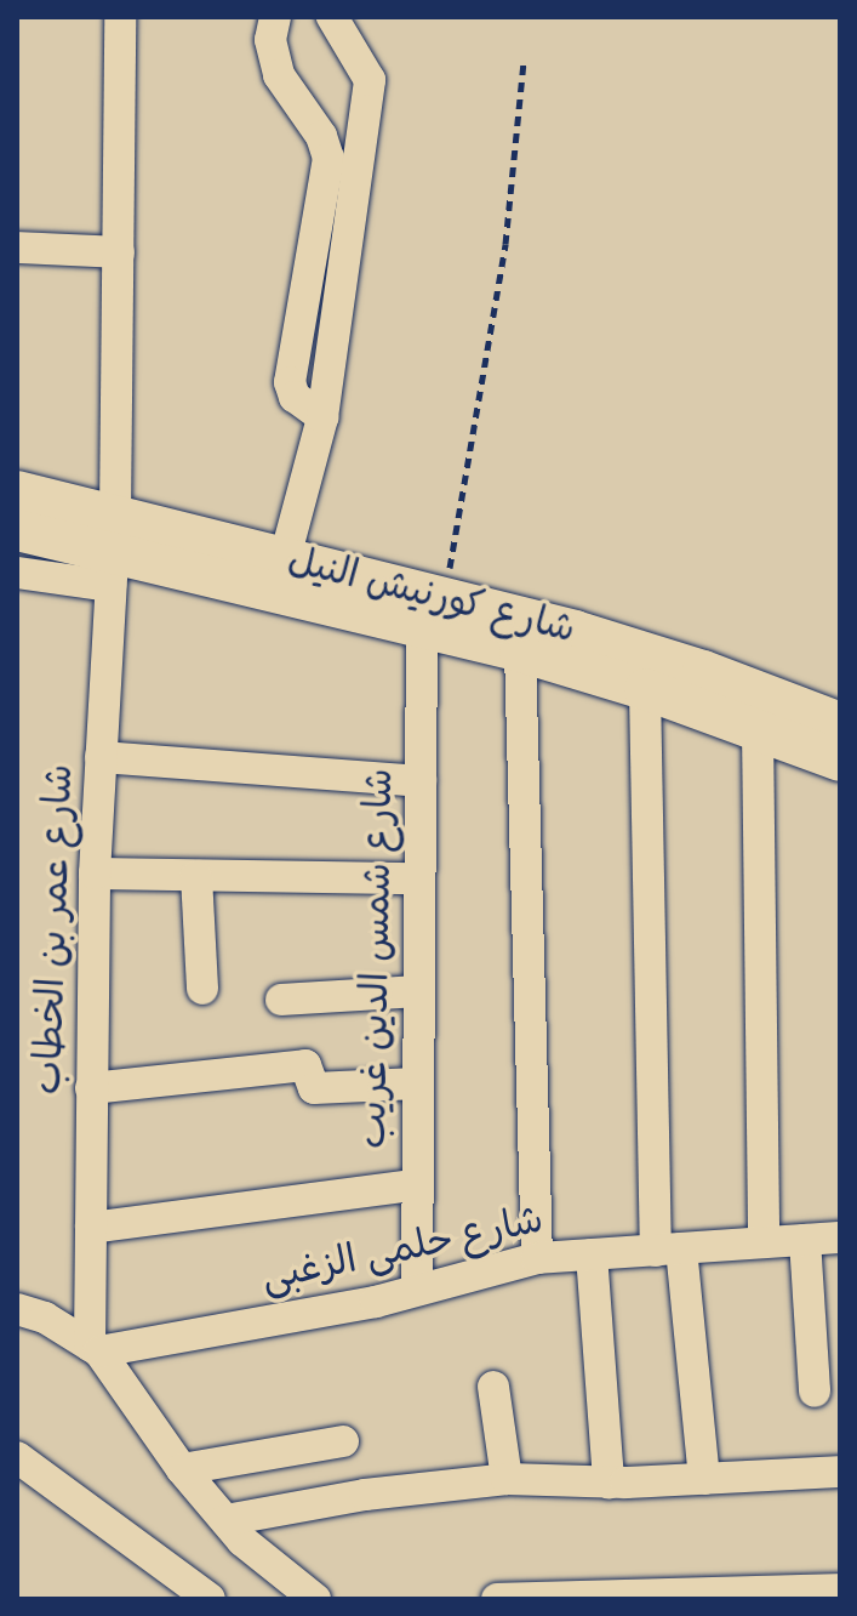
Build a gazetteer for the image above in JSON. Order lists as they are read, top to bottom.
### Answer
{
  "streets": {
    "main road": ["شارع كورنيش النيل"],
    "street": ["شارع عمر بن الخطاب", "شارع شمس الدين غريب", "شارع حلمى الزغبى"]
  },
  "crossings": [
    ["شارع كورنيش النيل", "شارع عمر بن الخطاب"],
    ["شارع كورنيش النيل", "شارع شمس الدين غريب"],
    ["شارع عمر بن الخطاب", "شارع حلمى الزغبى"],
    ["شارع شمس الدين غريب", "شارع حلمى الزغبى"]
  ]
}
